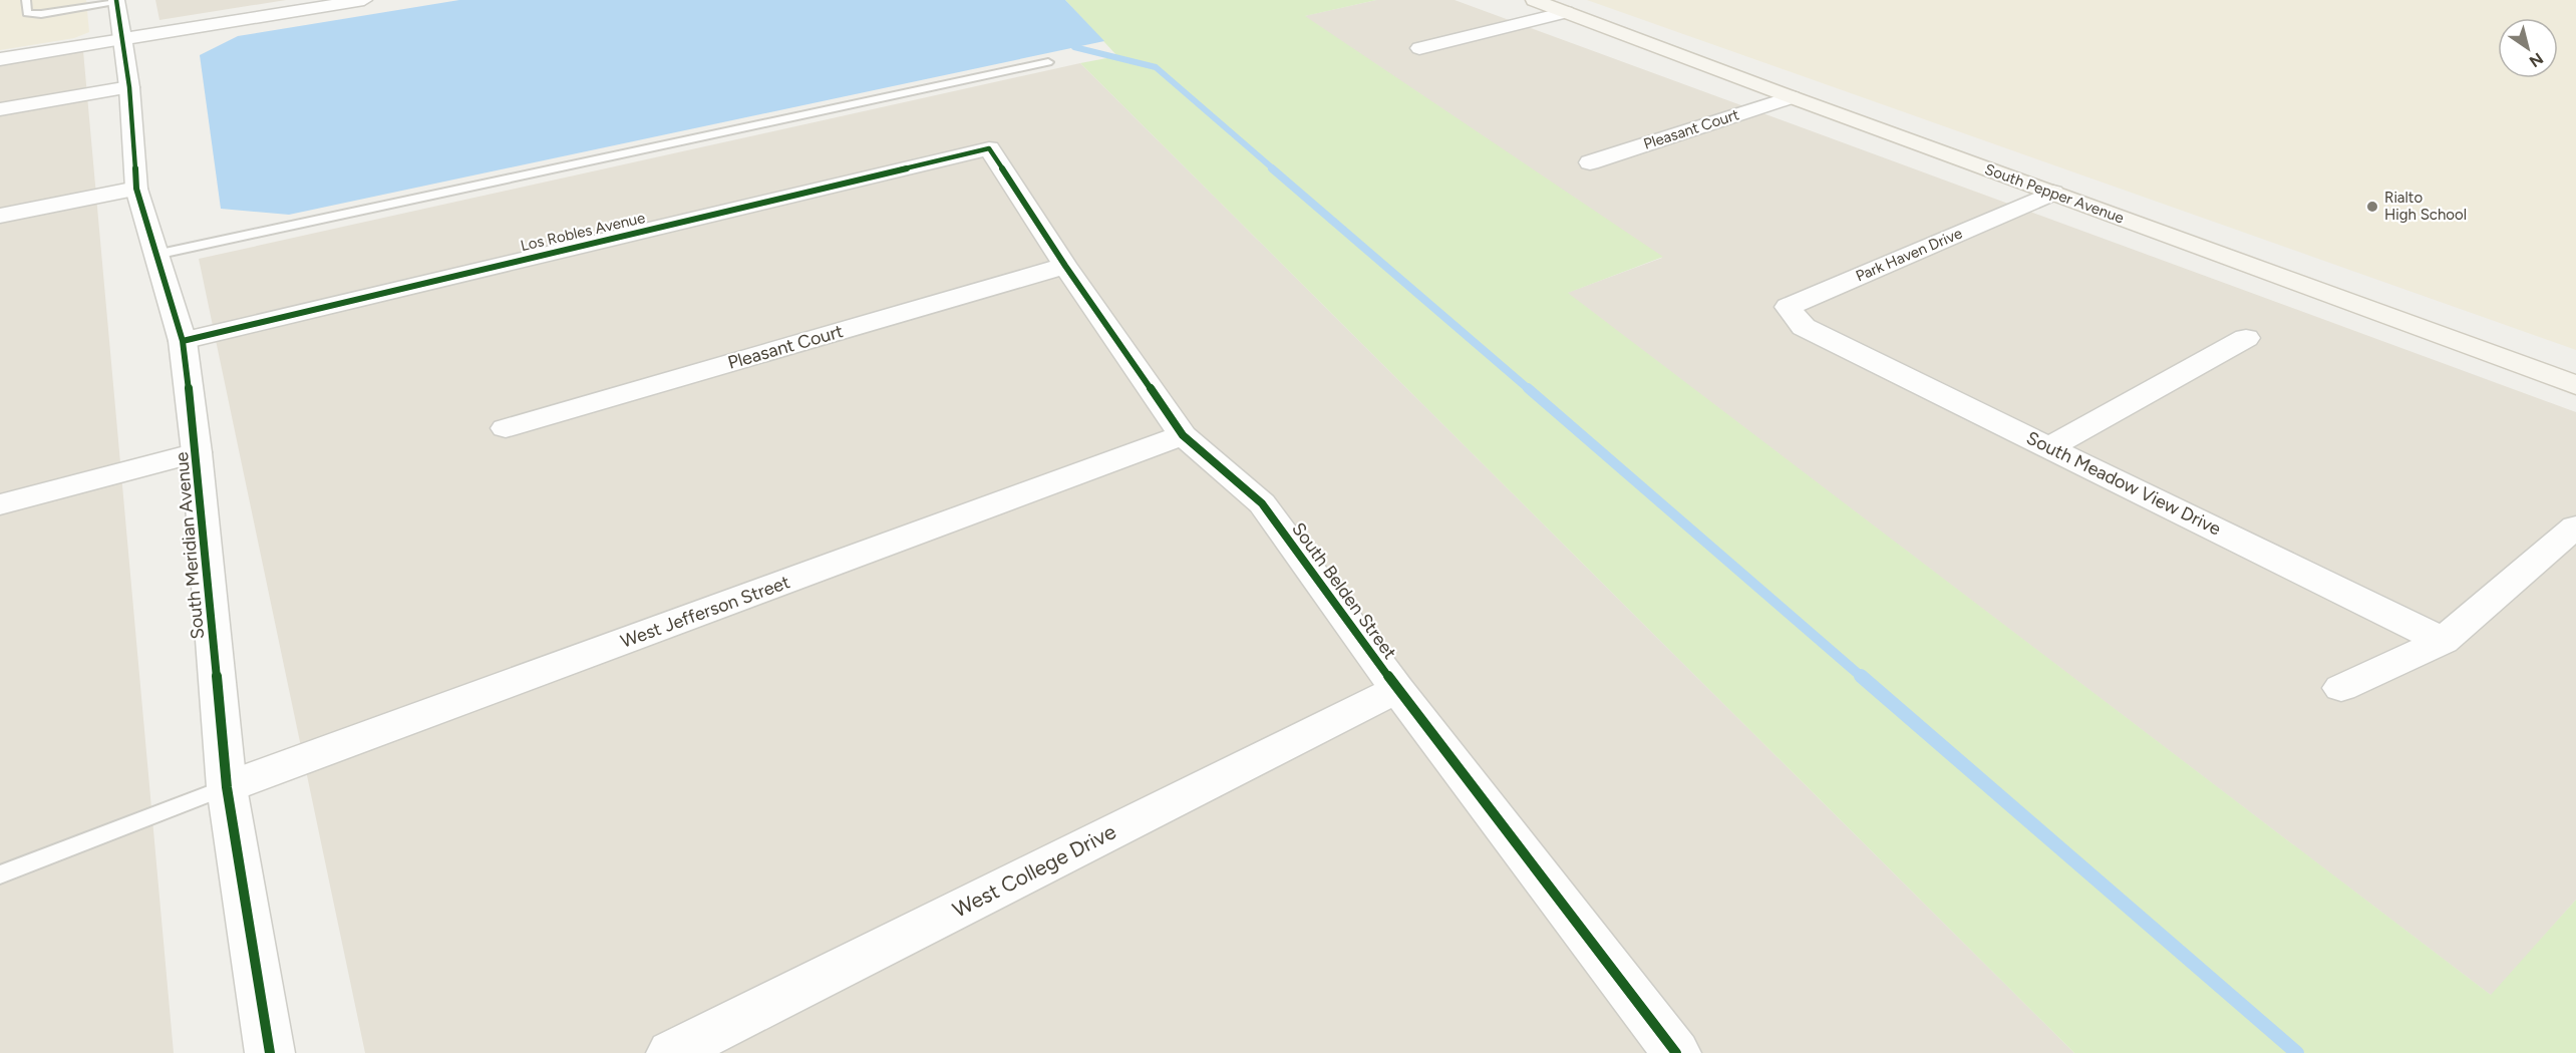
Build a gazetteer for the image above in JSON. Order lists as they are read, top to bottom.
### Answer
{
  "streets": {
    "main road": ["South Pepper Avenue"],
    "street": [
      "Pleasant Court",
      "Los Robles Avenue",
      "Park Haven Drive",
      "South Meadow View Drive",
      "South Meridian Avenue",
      "South Belden Street",
      "West Jefferson Street",
      "West College Drive"
    ]
  },
  "crossings": [
    ["Pleasant Court", "South Pepper Avenue"],
    ["Pleasant Court", "South Belden Street"],
    ["South Pepper Avenue", "Park Haven Drive"],
    ["Los Robles Avenue", "South Meridian Avenue"],
    ["Los Robles Avenue", "South Belden Street"],
    ["Park Haven Drive", "South Meadow View Drive"],
    ["South Meridian Avenue", "West Jefferson Street"],
    ["South Belden Street", "West Jefferson Street"],
    ["South Belden Street", "West College Drive"]
  ],
  "places": ["Rialto High School"],
  "north": "bottom right"
}
